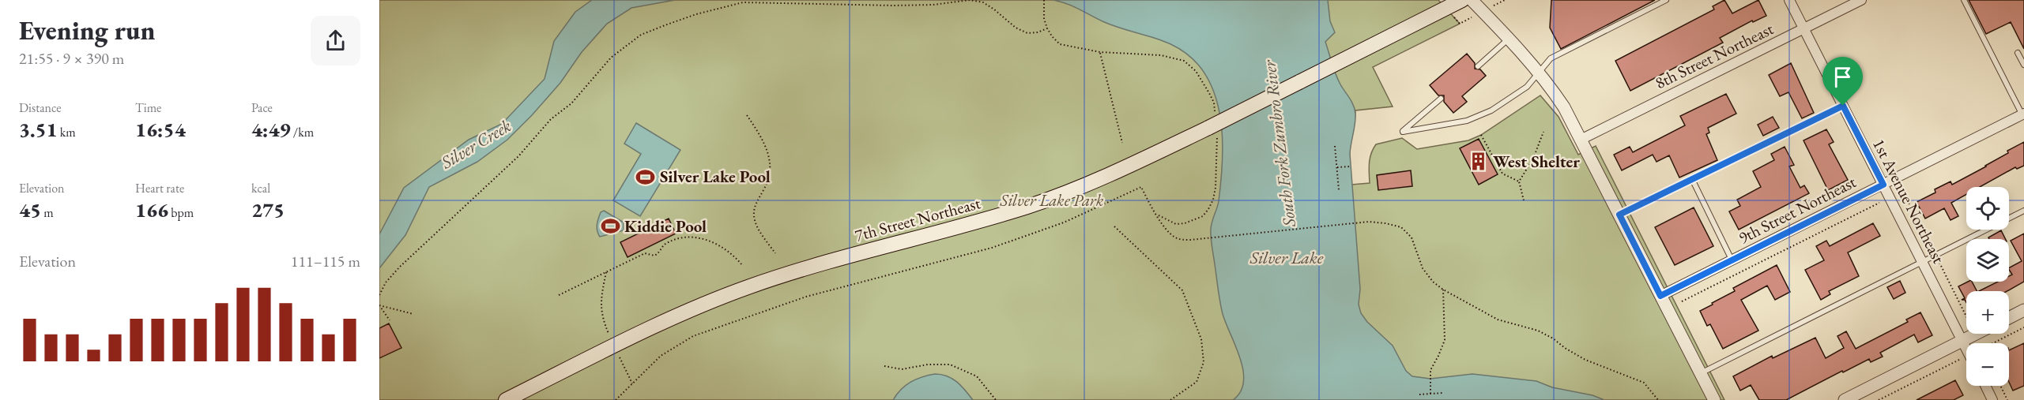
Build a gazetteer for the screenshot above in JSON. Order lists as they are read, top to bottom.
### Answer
{
  "streets": {
    "main road": ["7th Street Northeast"],
    "street": ["8th Street Northeast", "1st Avenue Northeast", "9th Street Northeast"]
  },
  "crossings": [
    ["8th Street Northeast", "1st Avenue Northeast"],
    ["1st Avenue Northeast", "9th Street Northeast"]
  ],
  "water": ["Silver Creek", "South Fork Zumbro River", "Silver Lake"],
  "parks": ["Silver Lake Park"],
  "places": {
    "building": ["West Shelter"],
    "sports": ["Silver Lake Pool", "Kiddie Pool"]
  },
  "page": {
    "heading": ["Evening run", "21:55 · 9 × 390 m"],
    "stats": [
      ["Distance", "3.51 km"],
      ["Time", "16:54"],
      ["Pace", "4:49 /km"],
      ["Elevation", "45 m"],
      ["Heart rate", "166 bpm"],
      ["kcal", "275"]
    ],
    "map_buttons": ["+", "−"],
    "chart": ["Elevation", "111–115 m"]
  }
}
